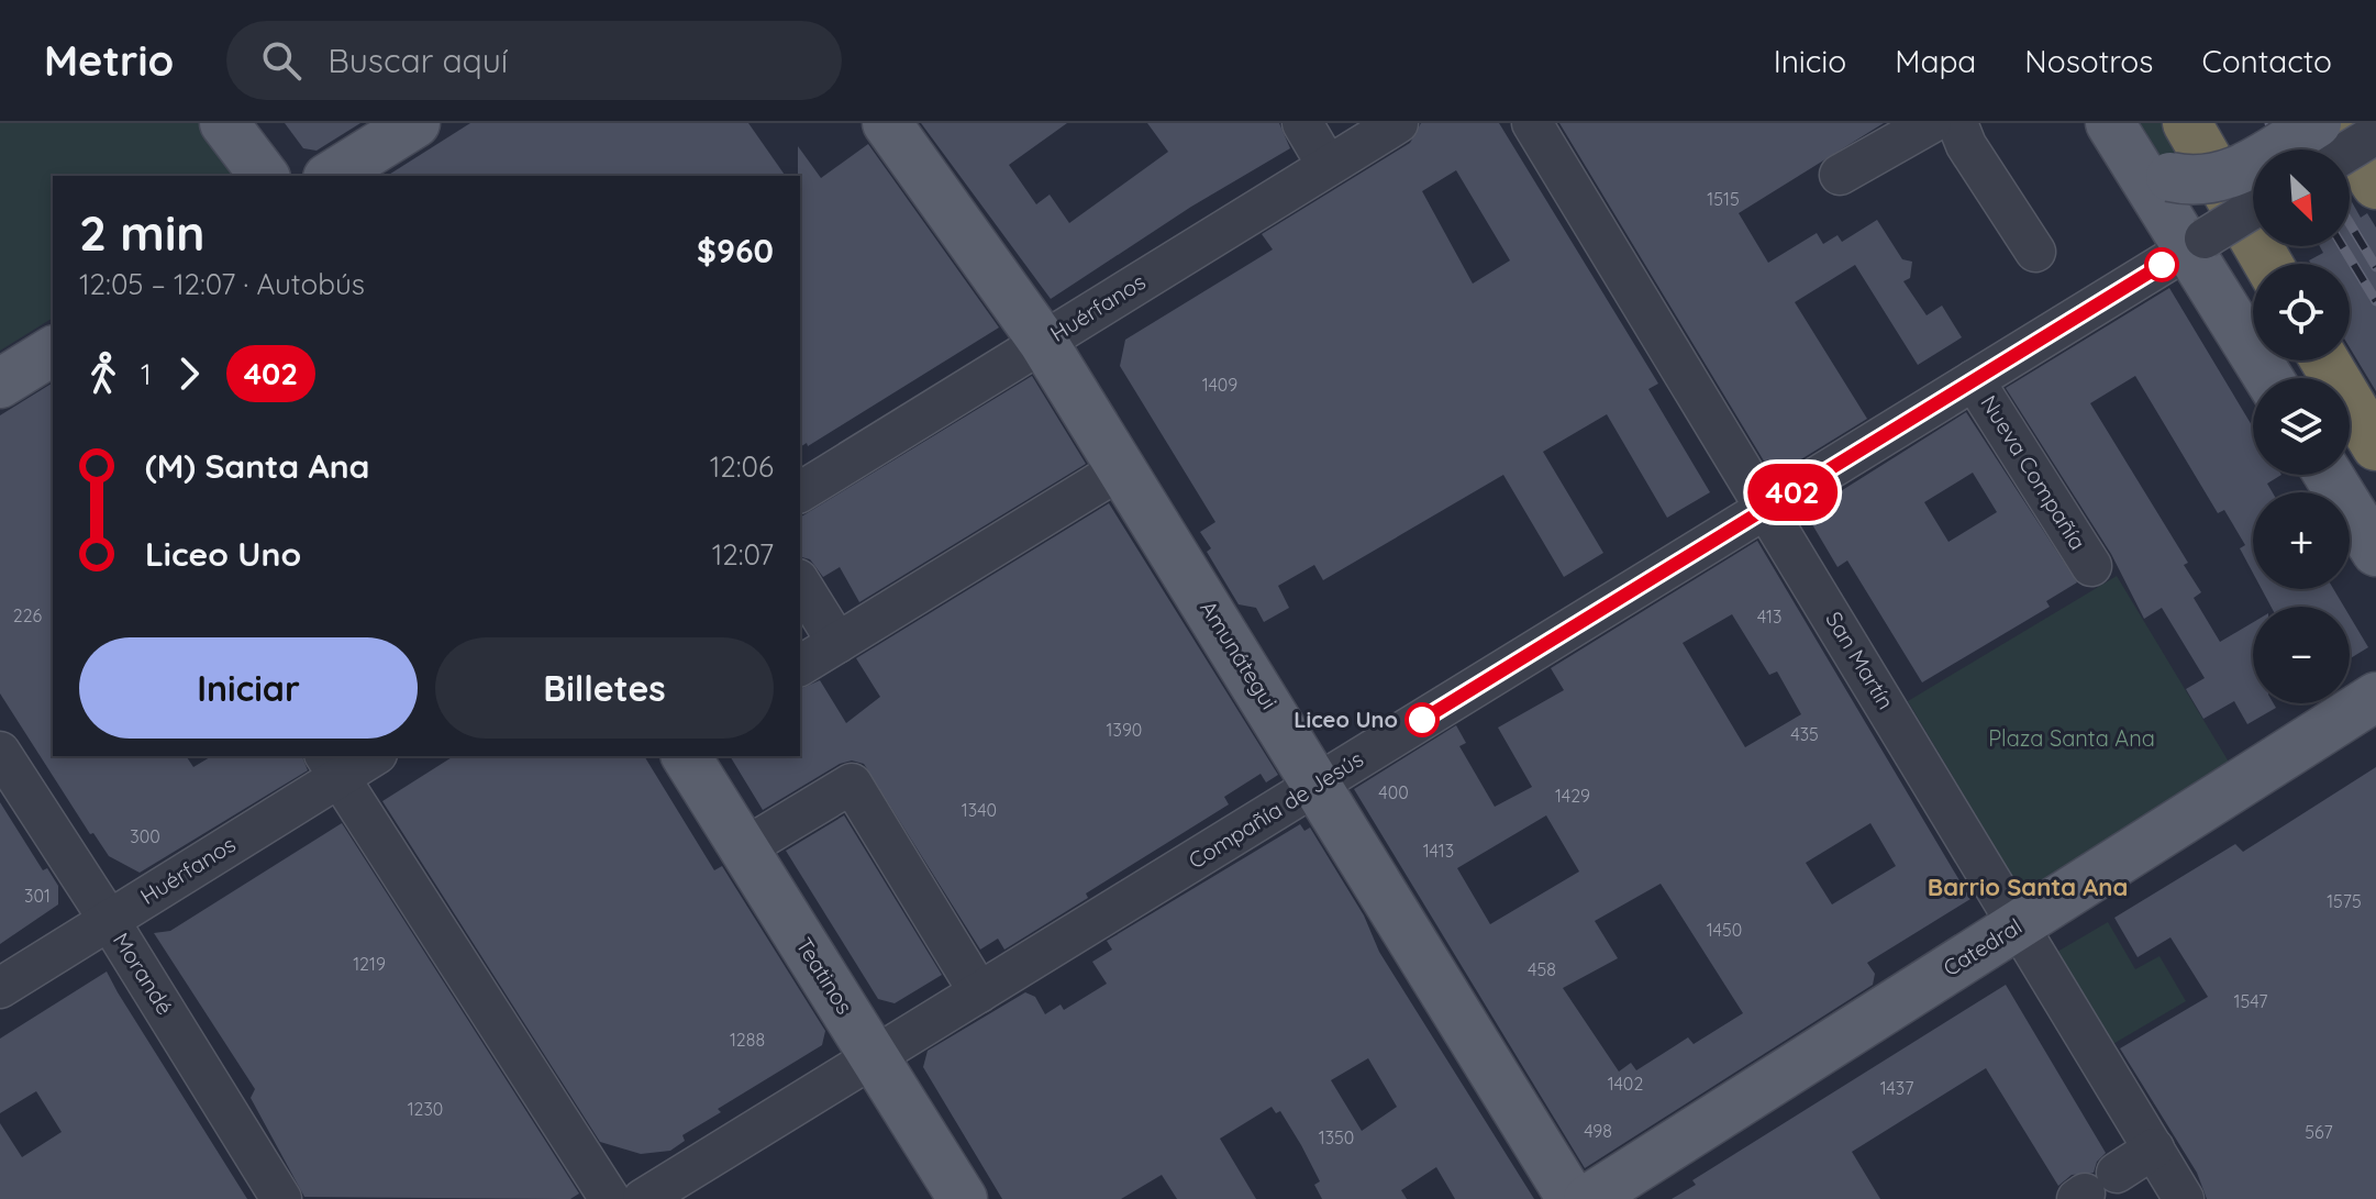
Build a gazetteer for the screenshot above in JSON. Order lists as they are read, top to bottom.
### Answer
{
  "streets": {
    "main road": ["Amunátegui", "Catedral", "Teatinos"],
    "street": [
      "Huérfanos",
      "Nueva Compañía",
      "San Martín",
      "Compañía de Jesús",
      "Morandé"
    ]
  },
  "crossings": [
    ["Huérfanos", "Amunátegui"],
    ["Huérfanos", "Morandé"],
    ["Nueva Compañía", "Compañía de Jesús"],
    ["Amunátegui", "Compañía de Jesús"],
    ["San Martín", "Compañía de Jesús"],
    ["San Martín", "Catedral"],
    ["Compañía de Jesús", "Teatinos"]
  ],
  "districts": ["Barrio Santa Ana"],
  "parks": ["Plaza Santa Ana"],
  "places": ["Liceo Uno"],
  "lines": ["bus line 402"],
  "house_numbers": [
    "1515",
    "1409",
    "226",
    "413",
    "1390",
    "435",
    "400",
    "1429",
    "1340",
    "300",
    "1413",
    "301",
    "1575",
    "1450",
    "1219",
    "458",
    "1547",
    "1288",
    "1402",
    "1437",
    "1230",
    "498",
    "567",
    "1350"
  ],
  "north": "bottom right",
  "page": {
    "header": "Metrio",
    "search": "Buscar aquí",
    "nav": [
      "Inicio",
      "Mapa",
      "Nosotros",
      "Contacto"
    ],
    "on_map": "402",
    "map_buttons": ["+", "−"],
    "heading": ["2 min", "12:05 – 12:07 · Autobús", "$960"],
    "legs": ["1", "402"],
    "list": [
      {
        "name": "(M) Santa Ana",
        "value": "12:06"
      },
      {
        "name": "Liceo Uno",
        "value": "12:07"
      }
    ],
    "buttons": ["Iniciar", "Billetes"]
  }
}
